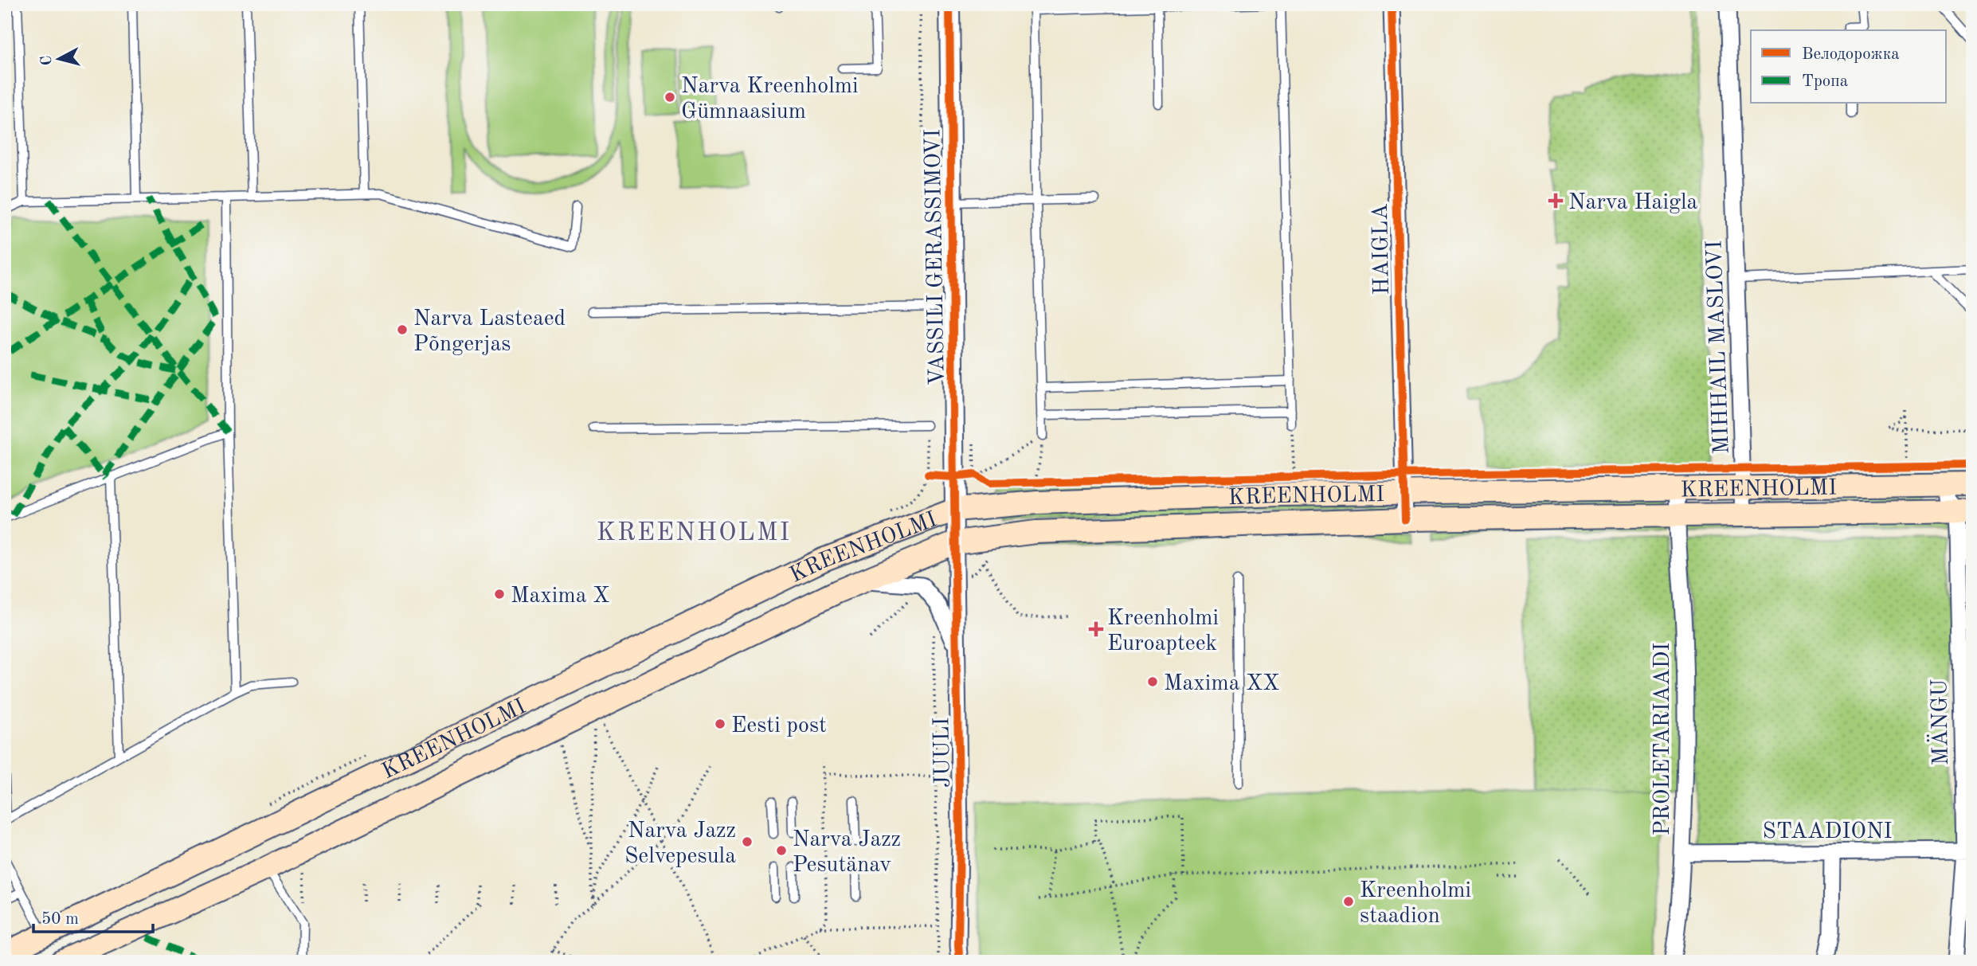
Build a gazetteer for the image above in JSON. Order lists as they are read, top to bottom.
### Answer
{
  "streets": {
    "main road": ["KREENHOLMI"],
    "street": [
      "HAIGLA",
      "VASSILI GERASSIMOVI",
      "MIHHAIL MASLOVI",
      "MÄNGU",
      "PROLETARIAADI",
      "JUULI",
      "STAADIONI"
    ]
  },
  "crossings": [
    ["HAIGLA", "KREENHOLMI"],
    ["VASSILI GERASSIMOVI", "KREENHOLMI"],
    ["VASSILI GERASSIMOVI", "JUULI"],
    ["MIHHAIL MASLOVI", "KREENHOLMI"],
    ["KREENHOLMI", "MÄNGU"],
    ["KREENHOLMI", "PROLETARIAADI"],
    ["KREENHOLMI", "JUULI"],
    ["MÄNGU", "STAADIONI"],
    ["PROLETARIAADI", "STAADIONI"]
  ],
  "districts": ["KREENHOLMI"],
  "places": {
    "other": [
      "Narva Kreenholmi Gümnaasium",
      "Narva Lasteaed Põngerjas",
      "Maxima X",
      "Maxima XX",
      "Eesti post",
      "Narva Jazz Selvepesula",
      "Narva Jazz Pesutänav",
      "Kreenholmi staadion"
    ],
    "health": ["Narva Haigla", "Kreenholmi Euroapteek"]
  },
  "legend": ["Велодорожка", "Тропа"],
  "scale_bar": "50 m",
  "north": "left"
}
